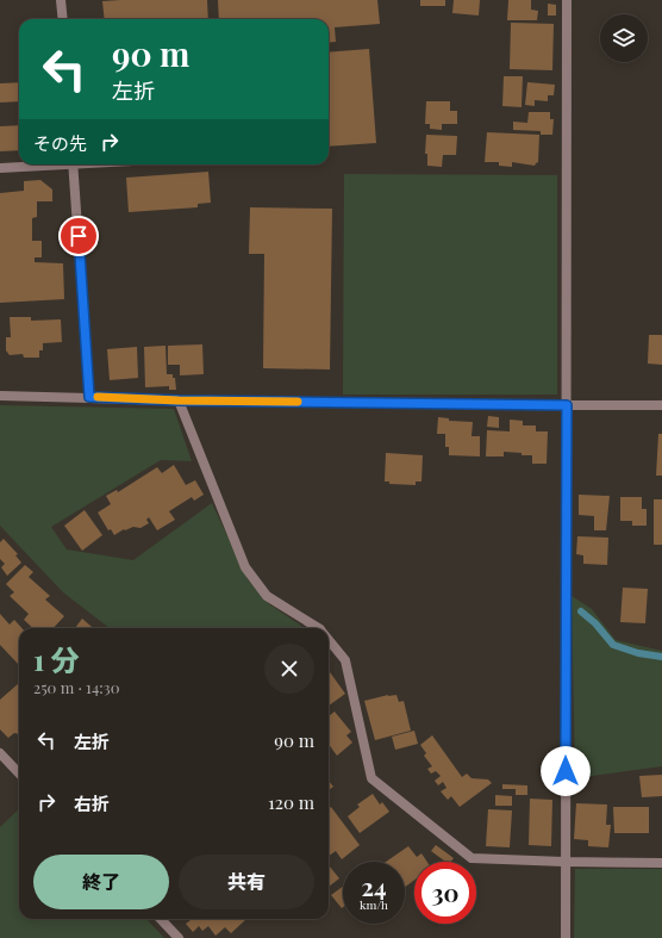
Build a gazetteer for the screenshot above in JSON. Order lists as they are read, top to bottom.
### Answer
{
  "page": {
    "turn": ["90 m", "左折"],
    "then": "その先",
    "heading": ["1 分", "250 m · 14:30"],
    "list": [
      {
        "name": "左折",
        "value": "90 m"
      },
      {
        "name": "右折",
        "value": "120 m"
      }
    ],
    "buttons": ["終了", "共有"],
    "speed": "24 km/h",
    "limit": "30"
  }
}
